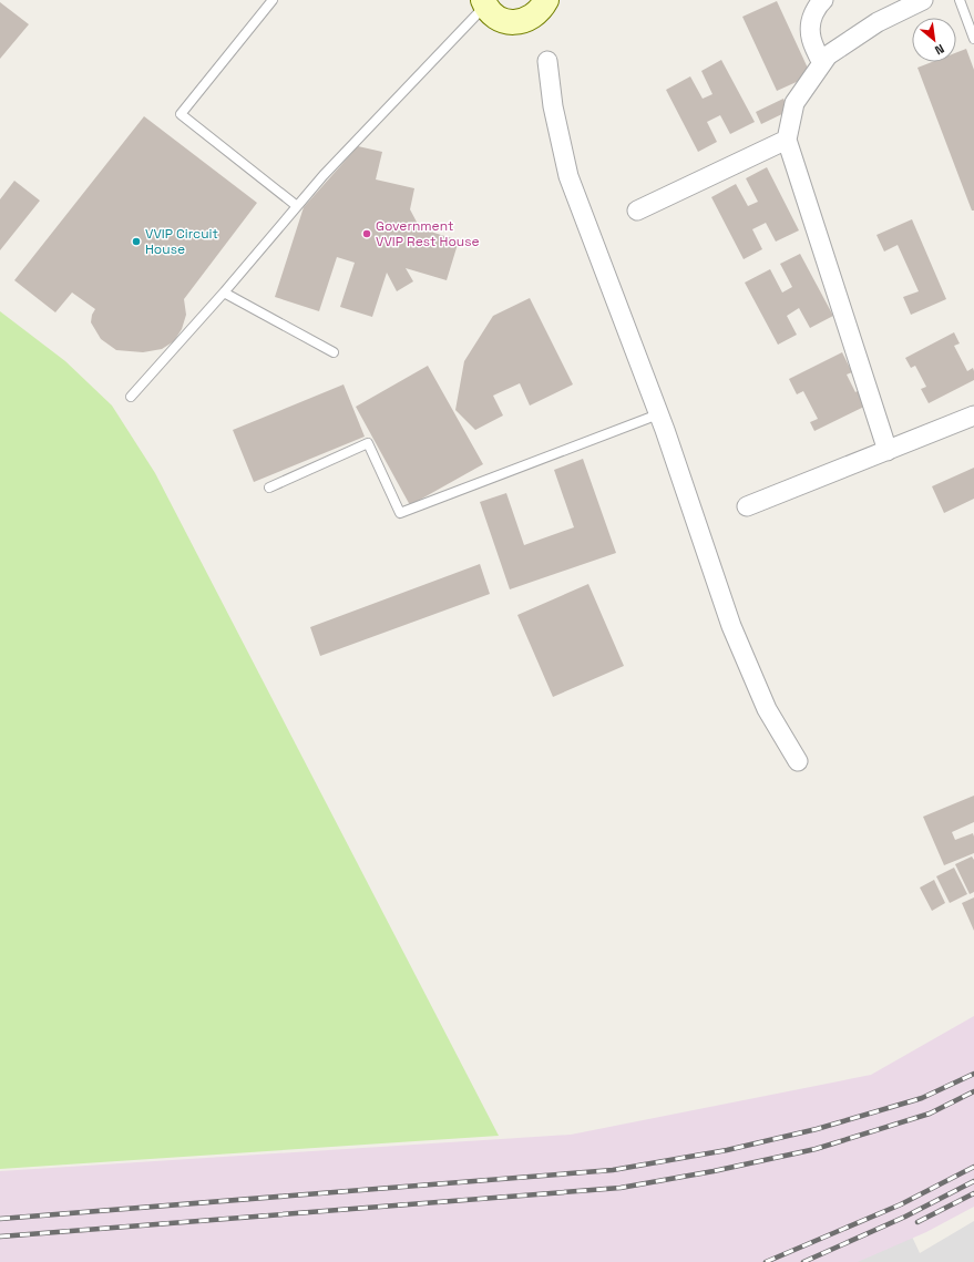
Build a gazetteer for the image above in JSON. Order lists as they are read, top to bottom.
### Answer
{
  "places": ["Government VVIP Rest House", "VVIP Circuit House"],
  "north": "bottom right"
}
